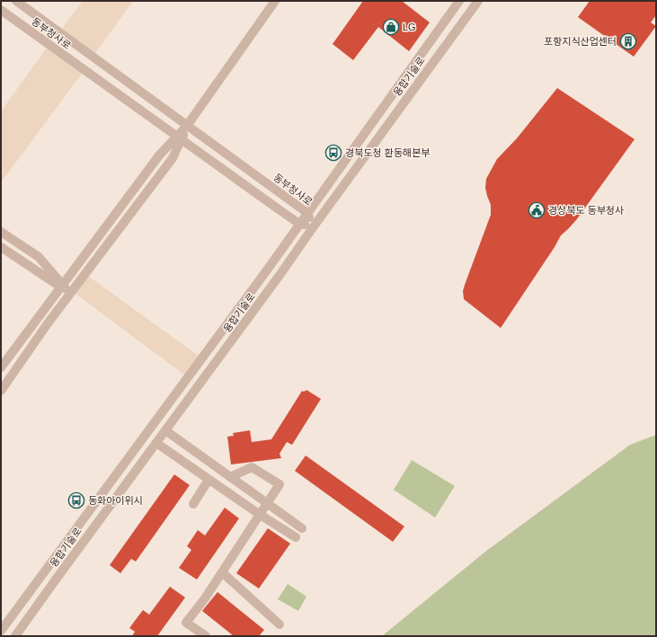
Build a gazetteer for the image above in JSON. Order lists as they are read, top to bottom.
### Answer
{
  "streets": {
    "street": ["동부청사로", "융합기술로"]
  },
  "crossings": [
    ["동부청사로", "융합기술로"]
  ],
  "places": {
    "shop": ["LG"],
    "building": ["포항지식산업센터"],
    "bus stop": ["경북도청 환동해본부", "동화아이위시"],
    "public building": ["경상북도 동부청사"]
  }
}
